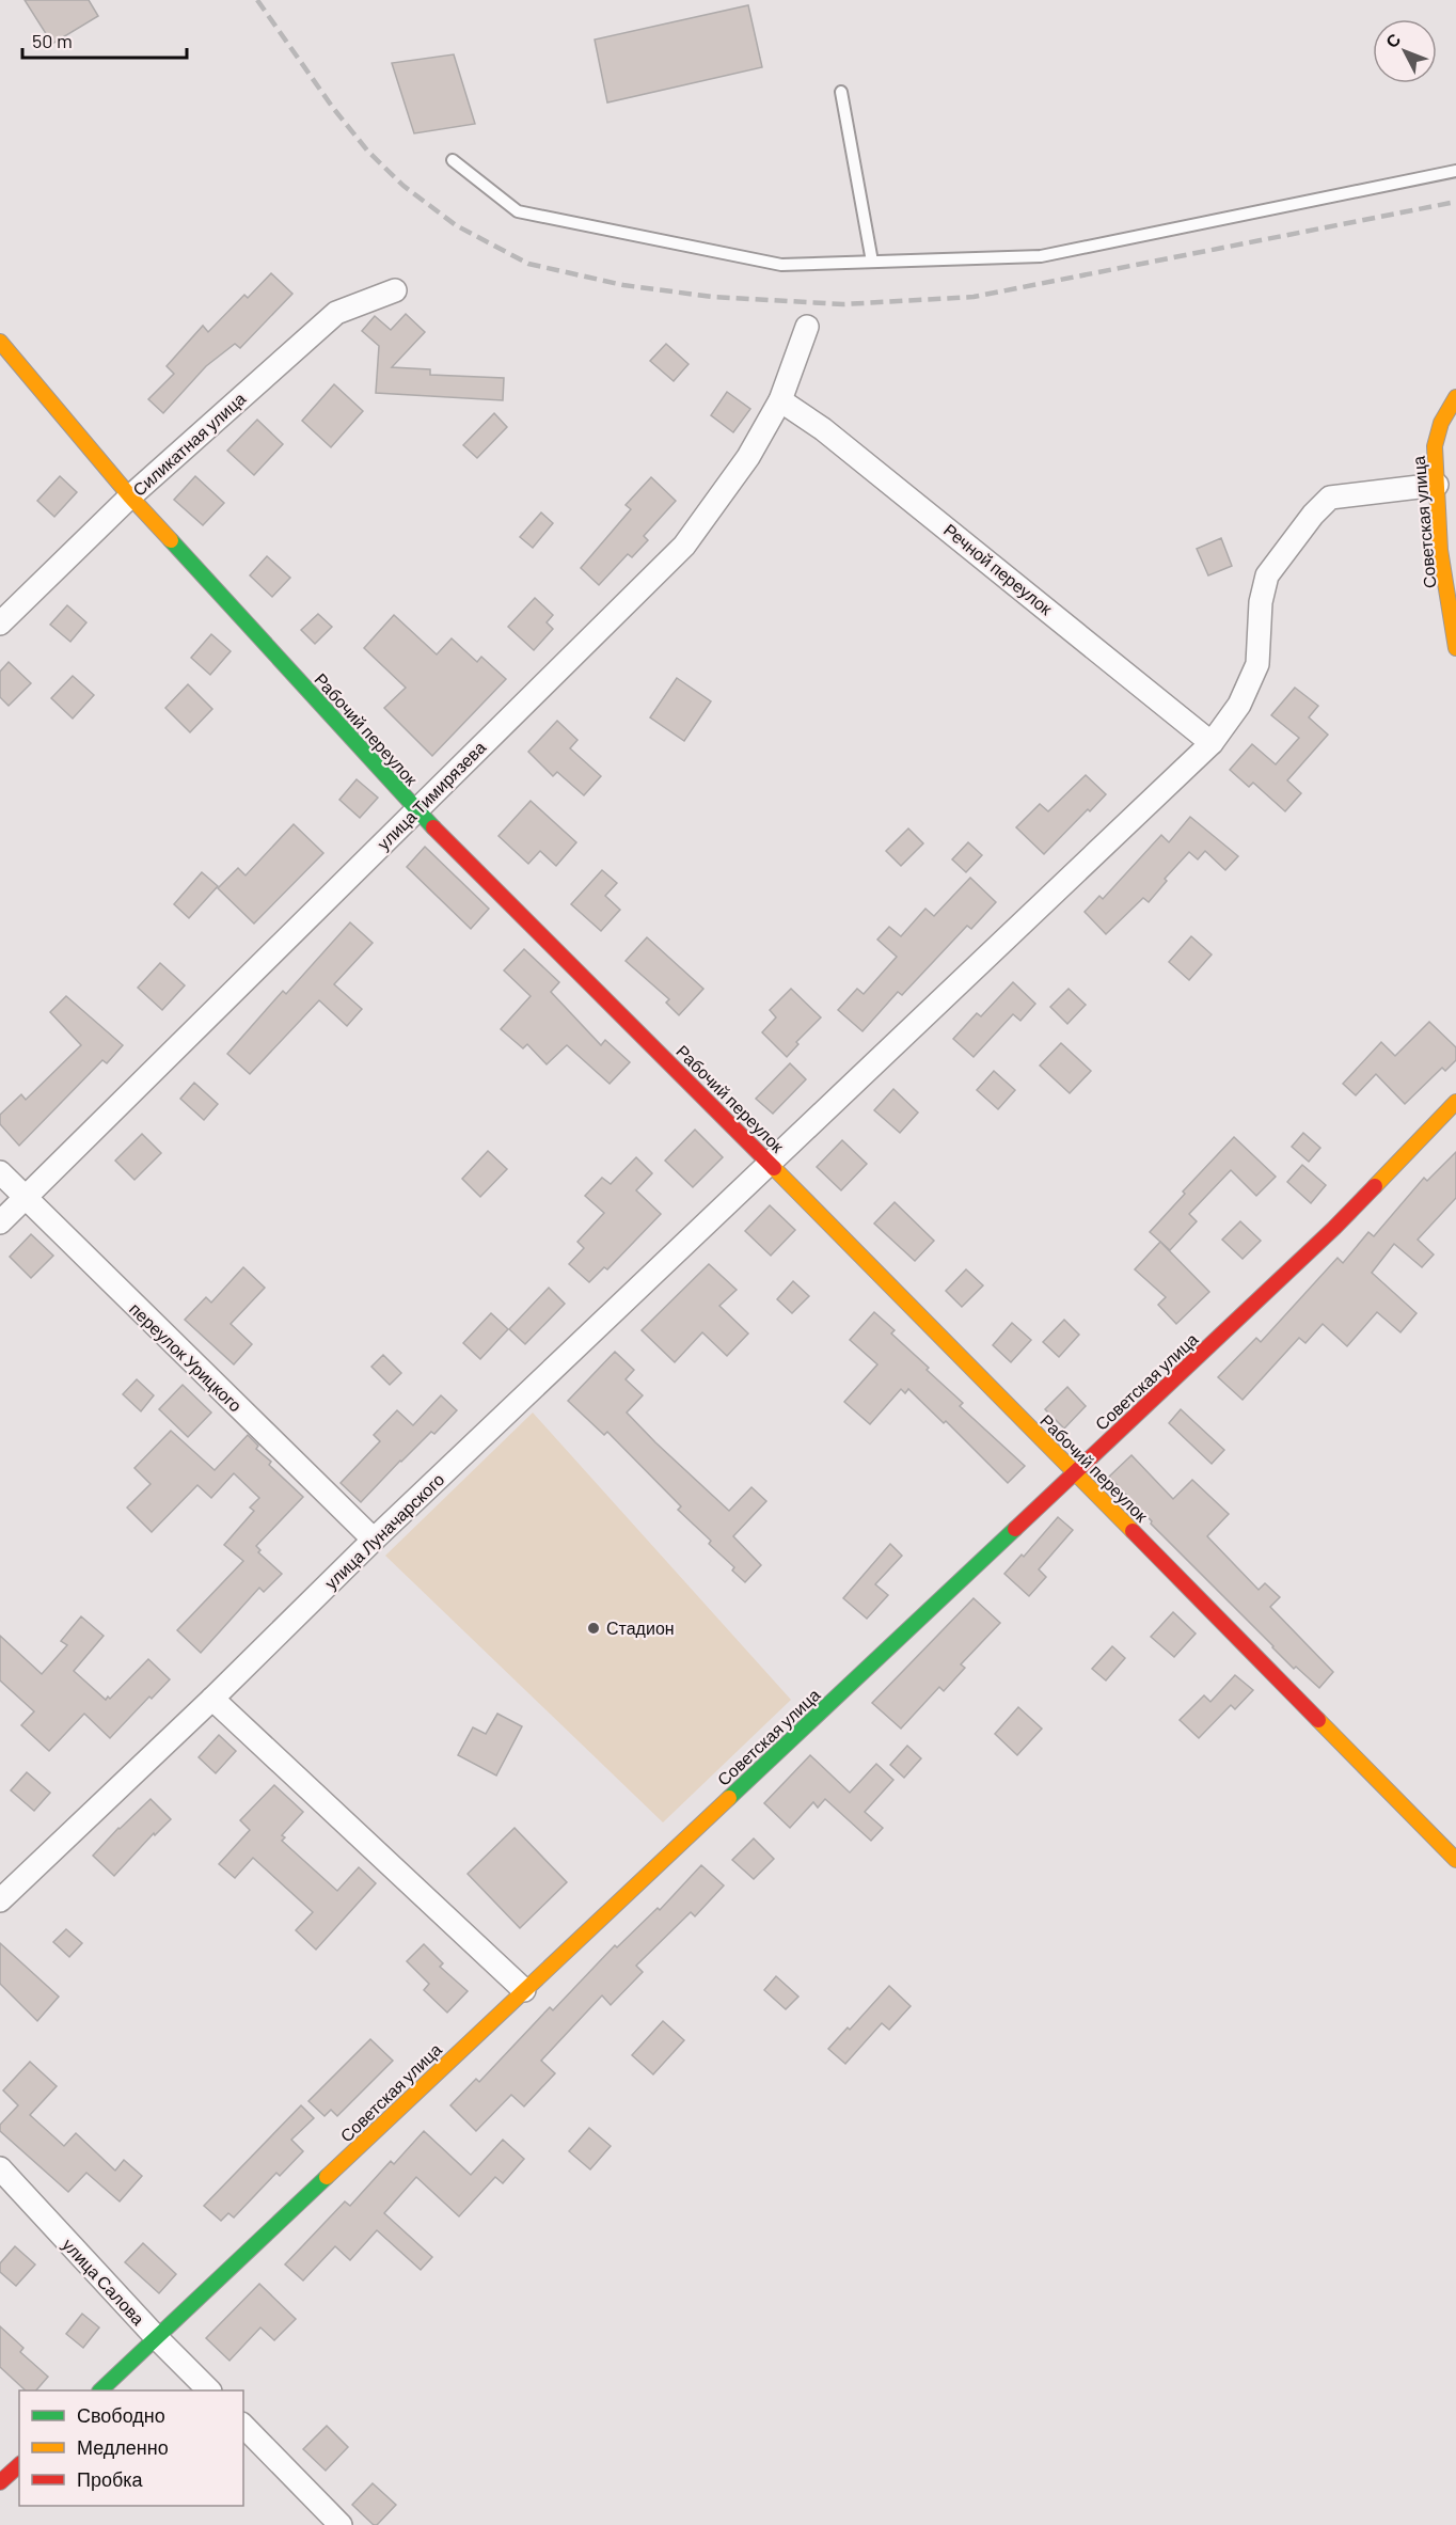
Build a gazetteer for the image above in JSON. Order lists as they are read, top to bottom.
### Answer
{
  "streets": {
    "main road": ["Советская улица", "Рабочий переулок"],
    "street": [
      "Силикатная улица",
      "Речной переулок",
      "улица Тимирязева",
      "переулок Урицкого",
      "улица Луначарского",
      "улица Салова"
    ]
  },
  "crossings": [
    ["Силикатная улица", "Рабочий переулок"],
    ["Советская улица", "Рабочий переулок"],
    ["Советская улица", "улица Луначарского"],
    ["Советская улица", "улица Салова"],
    ["Речной переулок", "улица Тимирязева"],
    ["Речной переулок", "улица Луначарского"],
    ["Рабочий переулок", "улица Тимирязева"],
    ["Рабочий переулок", "улица Луначарского"],
    ["улица Тимирязева", "переулок Урицкого"],
    ["переулок Урицкого", "улица Луначарского"]
  ],
  "places": ["Стадион"],
  "legend": ["Свободно", "Медленно", "Пробка"],
  "scale_bar": "50 m",
  "north": "top left"
}
